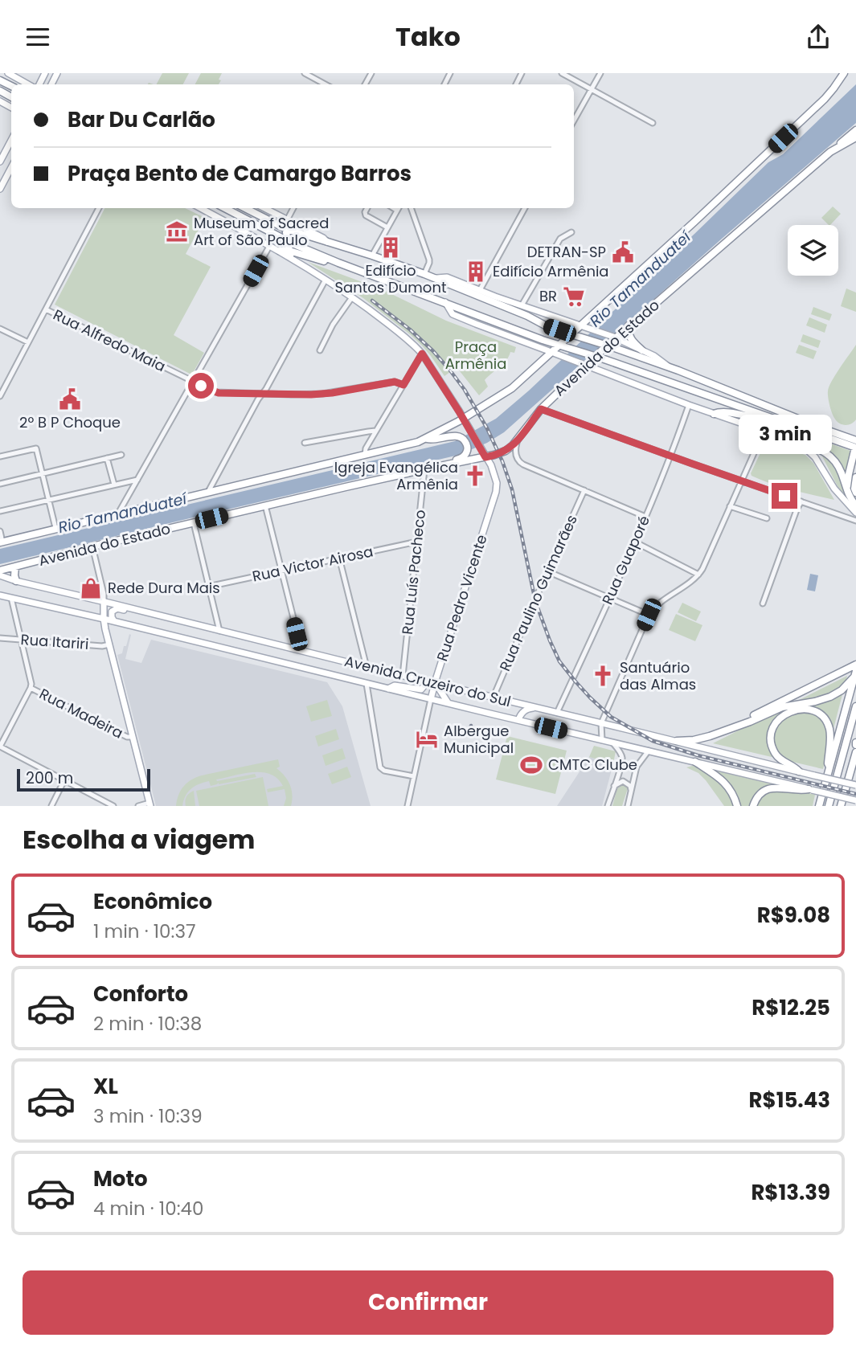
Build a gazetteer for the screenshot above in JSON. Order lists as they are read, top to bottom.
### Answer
{
  "streets": {
    "highway": ["Avenida do Estado"],
    "main road": ["Rua Pedro Vicente", "Avenida Cruzeiro do Sul"],
    "street": [
      "Rua Alfredo Maia",
      "Rua Guaporé",
      "Rua Victor Airosa",
      "Rua Luís Pacheco",
      "Rua Paulino Guimarães",
      "Rua Itariri",
      "Rua Madeira"
    ]
  },
  "crossings": [
    ["Avenida do Estado", "Rua Luís Pacheco"],
    ["Avenida do Estado", "Rua Pedro Vicente"],
    ["Rua Guaporé", "Avenida Cruzeiro do Sul"],
    ["Rua Victor Airosa", "Rua Luís Pacheco"],
    ["Rua Luís Pacheco", "Avenida Cruzeiro do Sul"],
    ["Rua Paulino Guimarães", "Avenida Cruzeiro do Sul"],
    ["Rua Pedro Vicente", "Avenida Cruzeiro do Sul"]
  ],
  "water": ["Rio Tamanduateí"],
  "parks": ["Praça Armênia"],
  "places": {
    "museum": ["Museum of Sacred Art of São Paulo"],
    "building": ["Edifício Santos Dumont", "Edifício Armênia"],
    "public building": ["DETRAN-SP", "2º B P Choque"],
    "supermarket": ["BR"],
    "church": ["Igreja Evangélica Armênia", "Santuário das Almas"],
    "shop": ["Rede Dura Mais"],
    "hotel": ["Albergue Municipal"],
    "sports": ["CMTC Clube"]
  },
  "scale_bar": "200 m",
  "page": {
    "header": "Tako",
    "banner": ["Bar Du Carlão", "Praça Bento de Camargo Barros"],
    "bubble": "3 min",
    "scale": "200 m",
    "heading": "Escolha a viagem",
    "list": [
      {
        "name": "Econômico",
        "note": "1 min · 10:37",
        "value": "R$9.08"
      },
      {
        "name": "Conforto",
        "note": "2 min · 10:38",
        "value": "R$12.25"
      },
      {
        "name": "XL",
        "note": "3 min · 10:39",
        "value": "R$15.43"
      },
      {
        "name": "Moto",
        "note": "4 min · 10:40",
        "value": "R$13.39"
      }
    ],
    "buttons": "Confirmar"
  }
}
